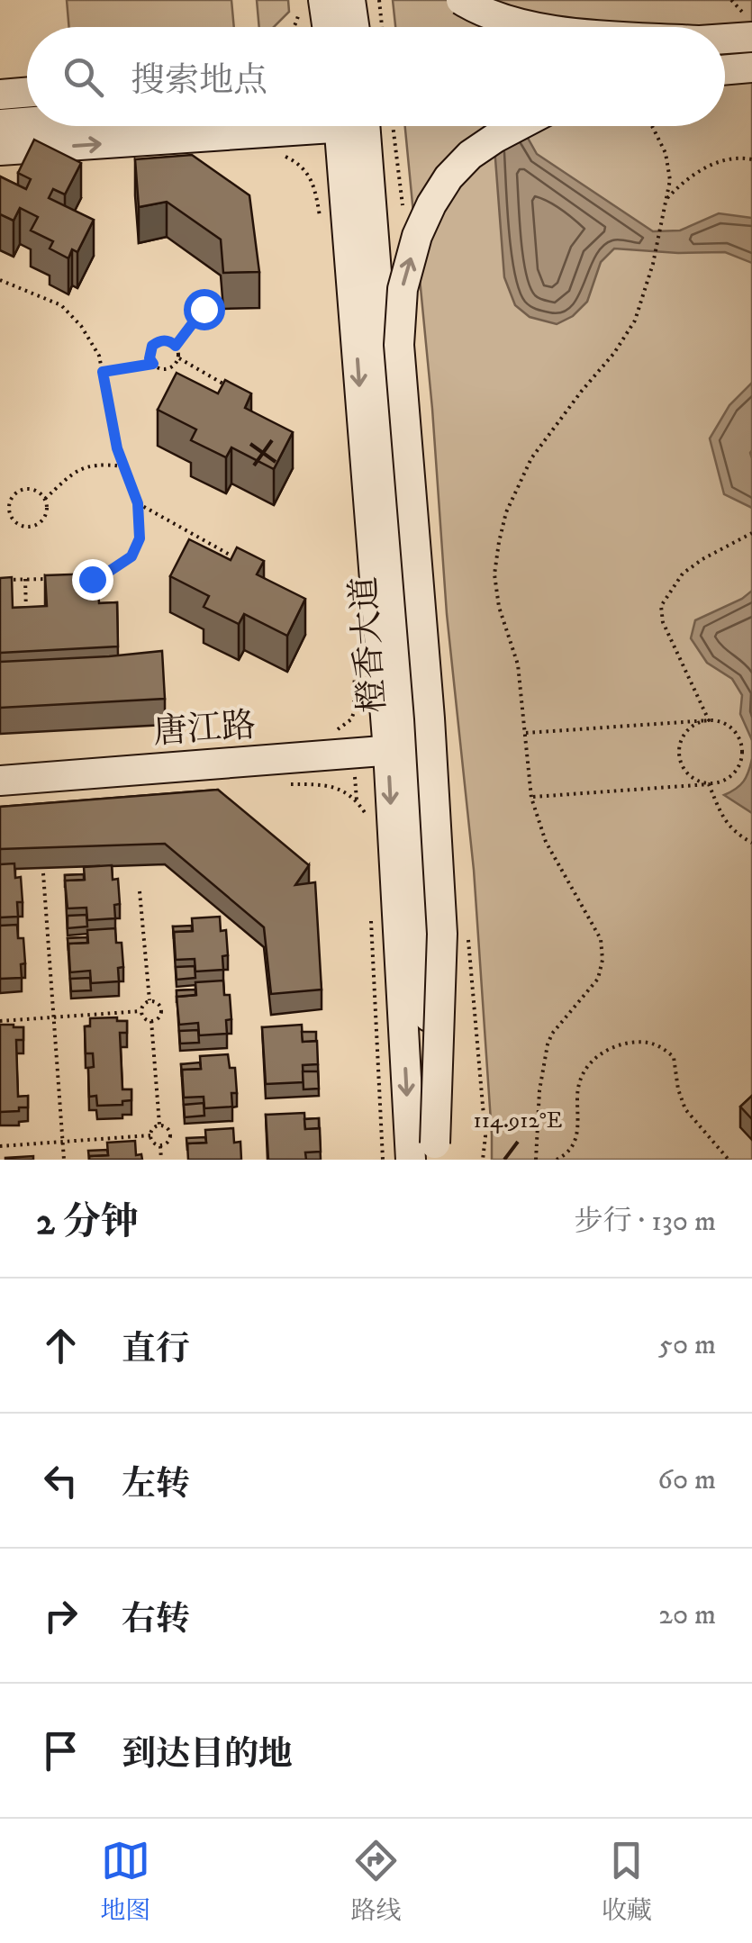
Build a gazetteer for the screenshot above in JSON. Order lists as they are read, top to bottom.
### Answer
{
  "streets": {
    "main road": ["橙香大道", "唐江路"]
  },
  "crossings": [
    ["橙香大道", "唐江路"]
  ],
  "page": {
    "search": "搜索地点",
    "heading": ["2 分钟", "步行 · 130 m"],
    "list": [
      ["直行", "50 m"],
      ["左转", "60 m"],
      ["右转", "20 m"],
      "到达目的地"
    ],
    "nav": ["地图", "路线", "收藏"]
  },
  "coordinates": ["114.912°E"]
}
